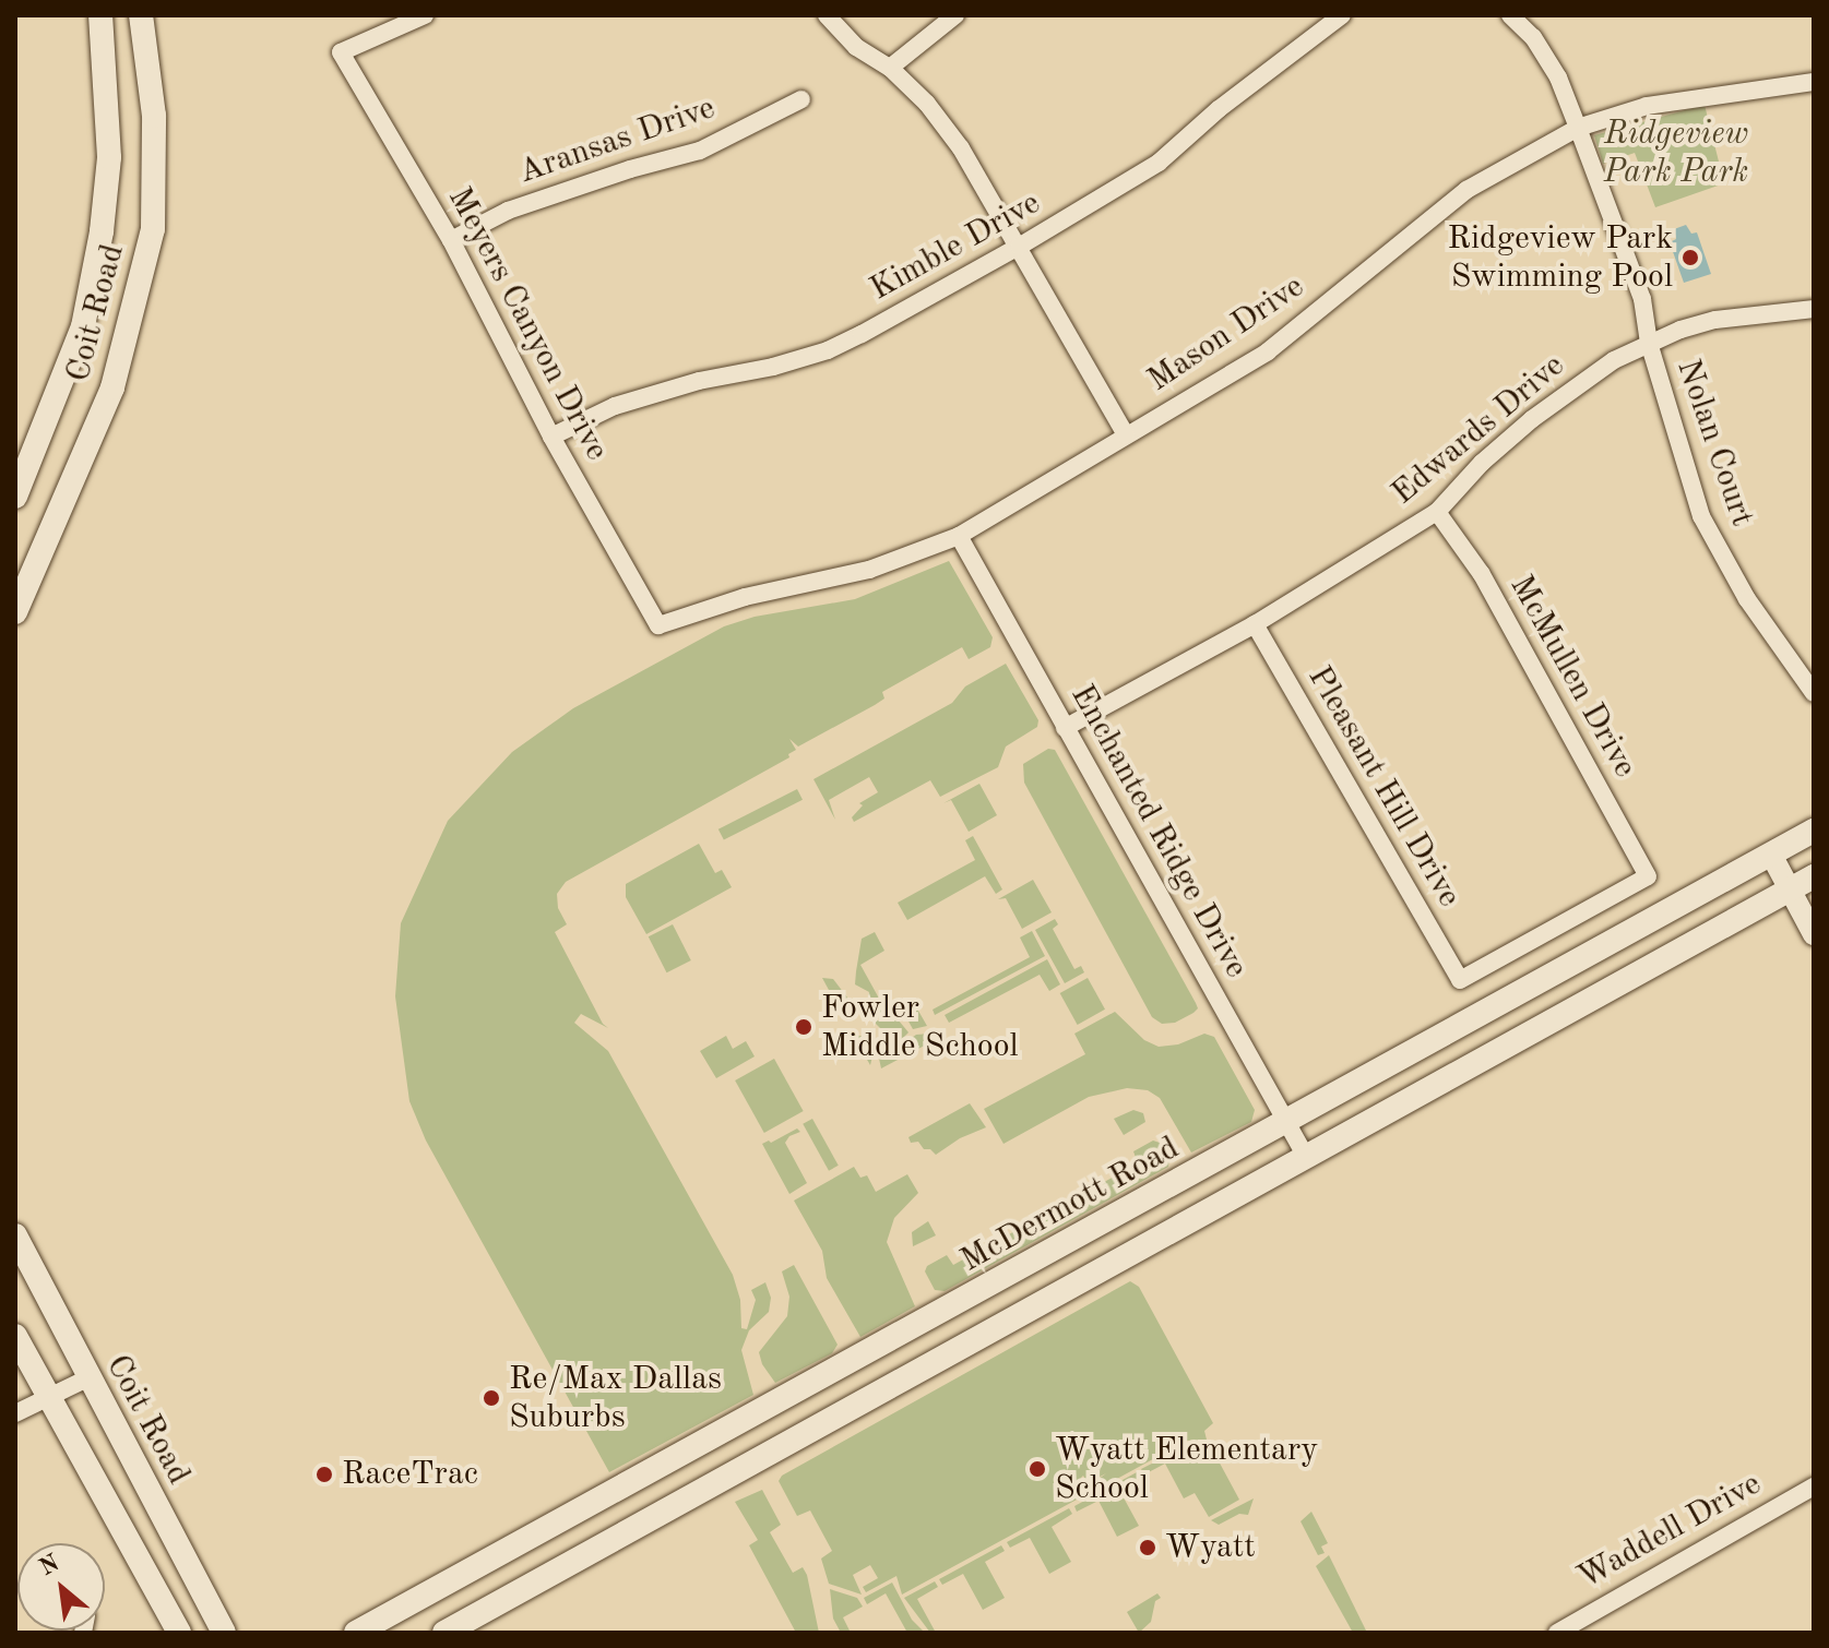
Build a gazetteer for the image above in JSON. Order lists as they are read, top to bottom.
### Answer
{
  "streets": {
    "main road": ["Coit Road", "McDermott Road"],
    "street": [
      "Aransas Drive",
      "Kimble Drive",
      "Meyers Canyon Drive",
      "Mason Drive",
      "Edwards Drive",
      "Nolan Court",
      "McMullen Drive",
      "Pleasant Hill Drive",
      "Enchanted Ridge Drive",
      "Waddell Drive"
    ]
  },
  "crossings": [
    ["Aransas Drive", "Meyers Canyon Drive"],
    ["Kimble Drive", "Meyers Canyon Drive"],
    ["Meyers Canyon Drive", "Mason Drive"],
    ["Mason Drive", "Nolan Court"],
    ["Mason Drive", "Enchanted Ridge Drive"],
    ["Edwards Drive", "Nolan Court"],
    ["Edwards Drive", "McMullen Drive"],
    ["Edwards Drive", "Pleasant Hill Drive"],
    ["Edwards Drive", "Enchanted Ridge Drive"],
    ["McMullen Drive", "Pleasant Hill Drive"],
    ["Enchanted Ridge Drive", "McDermott Road"]
  ],
  "parks": ["Ridgeview Park Park"],
  "places": [
    "Ridgeview Park Swimming Pool",
    "Fowler Middle School",
    "Re/Max Dallas Suburbs",
    "Wyatt Elementary School",
    "RaceTrac",
    "Wyatt"
  ],
  "north": "top left"
}
